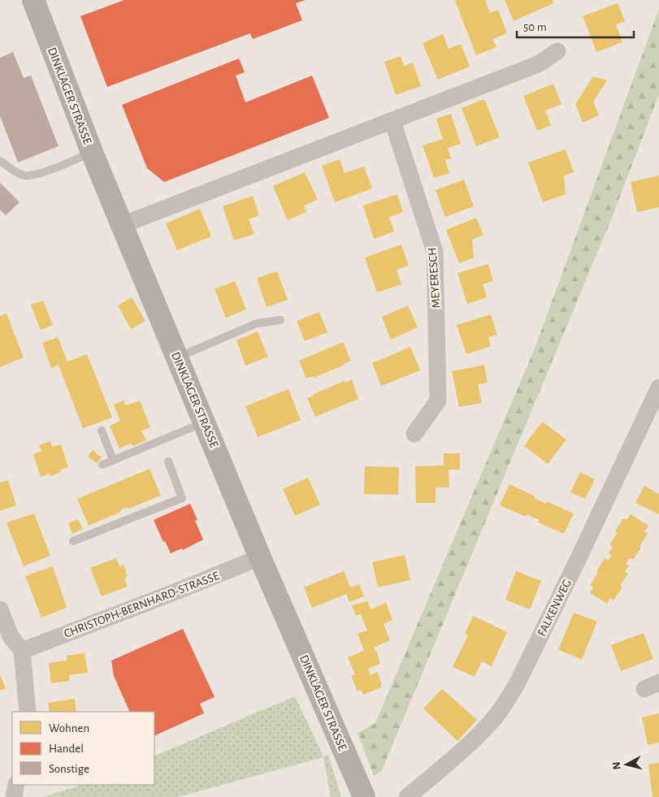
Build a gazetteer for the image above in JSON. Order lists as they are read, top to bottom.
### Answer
{
  "streets": {
    "main road": ["DINKLAGER STRASSE"],
    "street": ["MEYERESCH", "CHRISTOPH-BERNHARD-STRASSE", "FALKENWEG"]
  },
  "crossings": [
    ["DINKLAGER STRASSE", "CHRISTOPH-BERNHARD-STRASSE"]
  ],
  "legend": ["Wohnen", "Handel", "Sonstige"],
  "scale_bar": "50 m",
  "north": "left"
}
